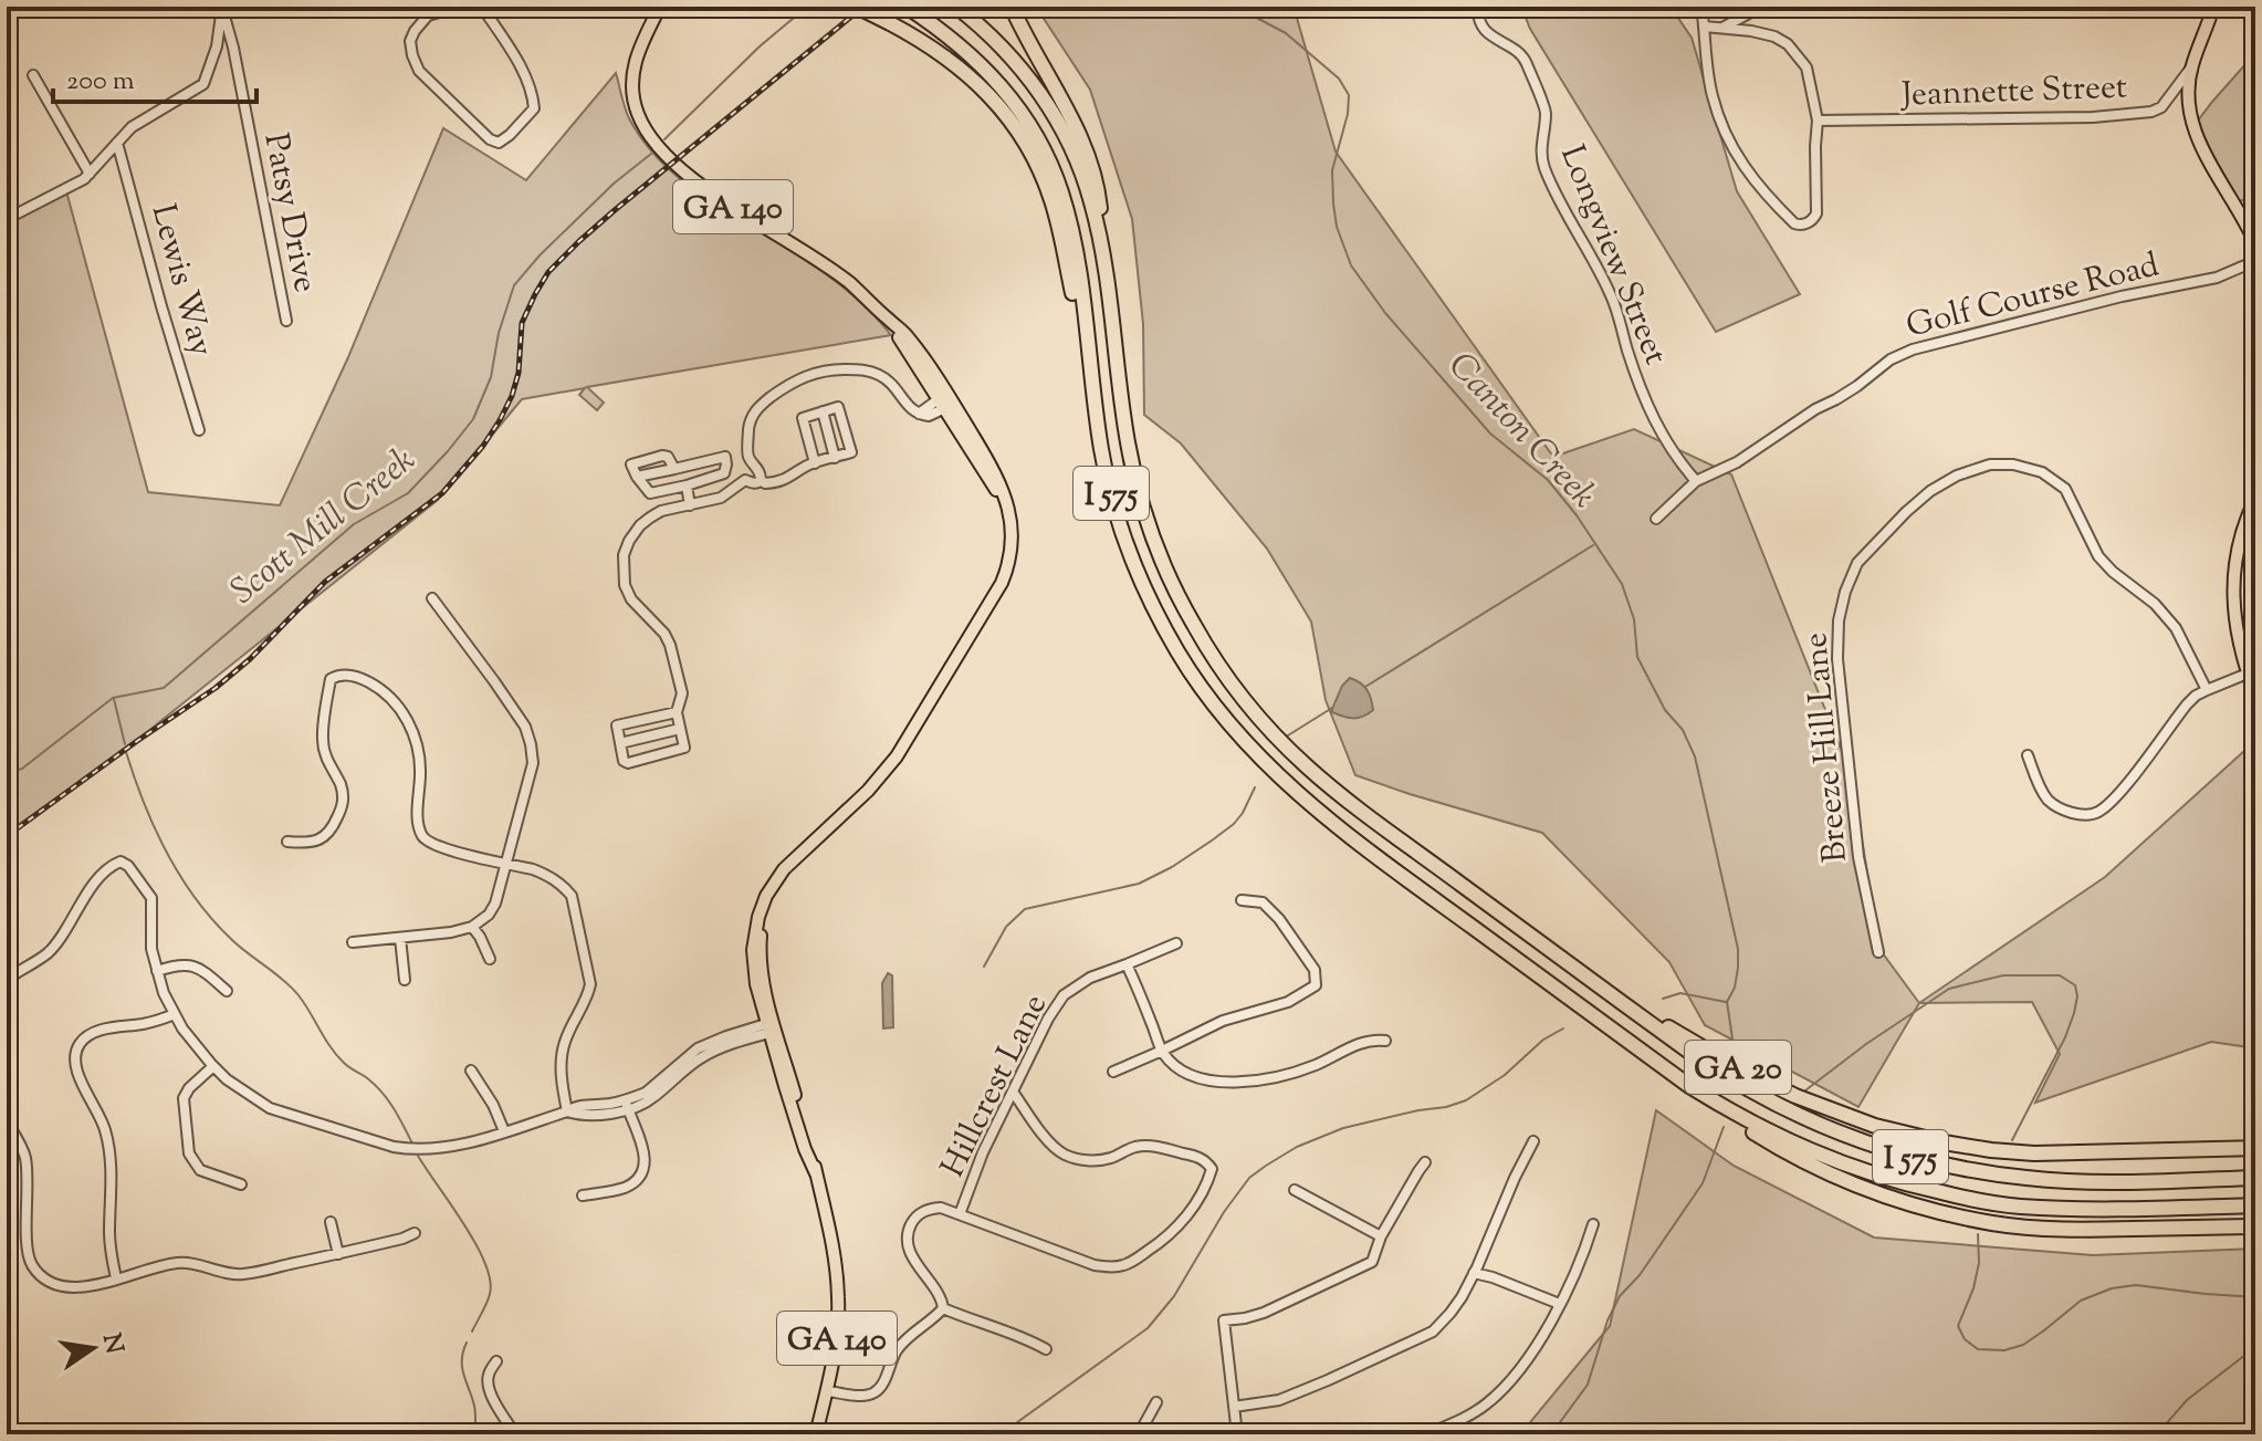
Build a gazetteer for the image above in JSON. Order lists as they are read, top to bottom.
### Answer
{
  "streets": {
    "highway": ["I 575", "GA 20"],
    "main road": ["GA 140"],
    "street": [
      "Jeannette Street",
      "Patsy Drive",
      "Longview Street",
      "Lewis Way",
      "Golf Course Road",
      "Breeze Hill Lane",
      "Hillcrest Lane"
    ]
  },
  "crossings": [
    ["Longview Street", "Golf Course Road"],
    ["I 575", "GA 20"]
  ],
  "water": ["Canton Creek", "Scott Mill Creek"],
  "scale_bar": "200 m",
  "north": "right"
}
